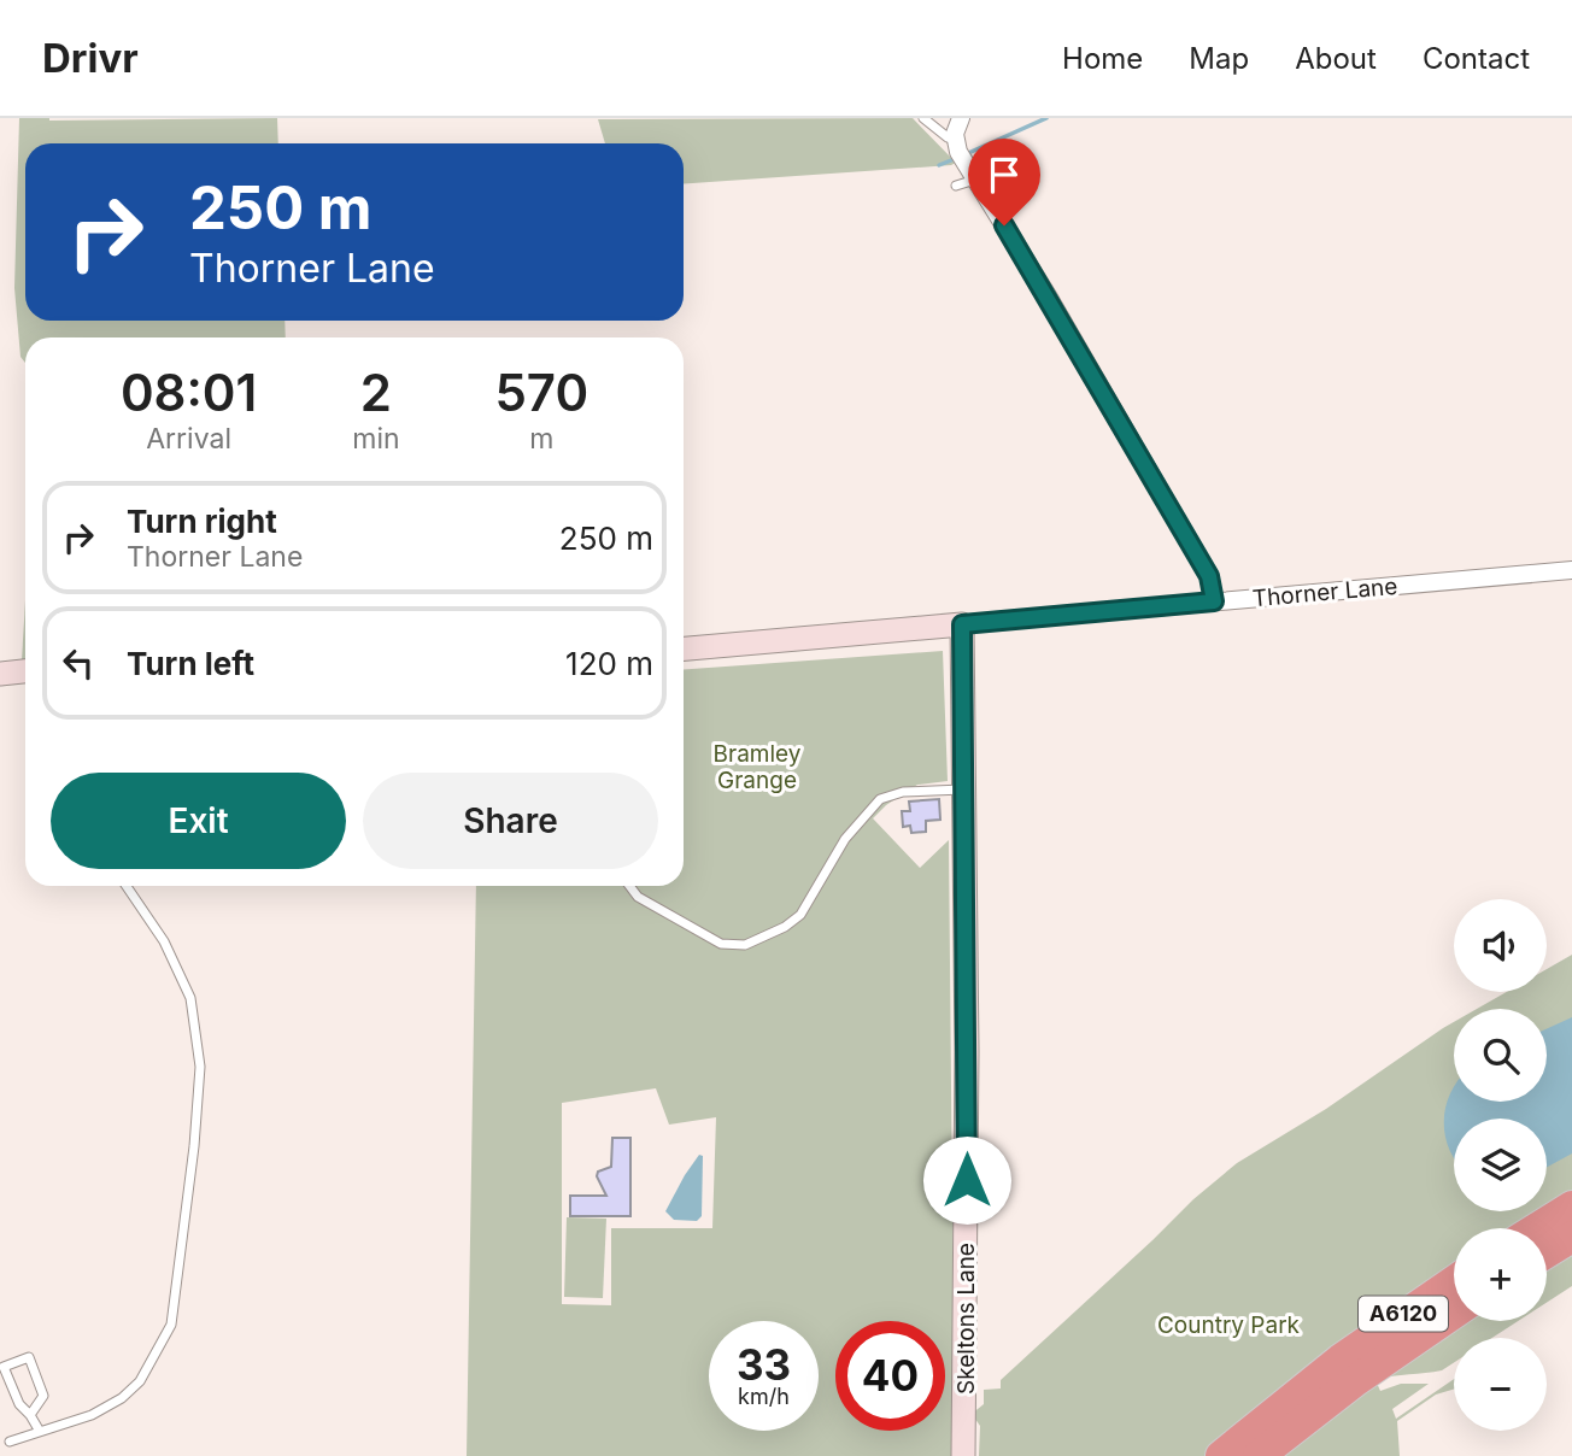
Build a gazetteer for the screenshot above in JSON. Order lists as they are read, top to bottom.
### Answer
{
  "streets": {
    "highway": ["A6120"],
    "street": ["Thorner Lane", "Skeltons Lane"]
  },
  "crossings": [
    ["Thorner Lane", "Skeltons Lane"]
  ],
  "parks": ["Bramley Grange", "Country Park"],
  "page": {
    "header": "Drivr",
    "nav": [
      "Home",
      "Map",
      "About",
      "Contact"
    ],
    "turn": ["250 m", "Thorner Lane"],
    "eta": [
      "08:01",
      "Arrival",
      "2",
      "min",
      "570",
      "m"
    ],
    "list": [
      {
        "name": "Turn right",
        "note": "Thorner Lane",
        "value": "250 m"
      },
      {
        "name": "Turn left",
        "value": "120 m"
      }
    ],
    "buttons": ["Exit", "Share"],
    "map_buttons": ["+", "−"],
    "speed": "33 km/h",
    "limit": "40"
  }
}
